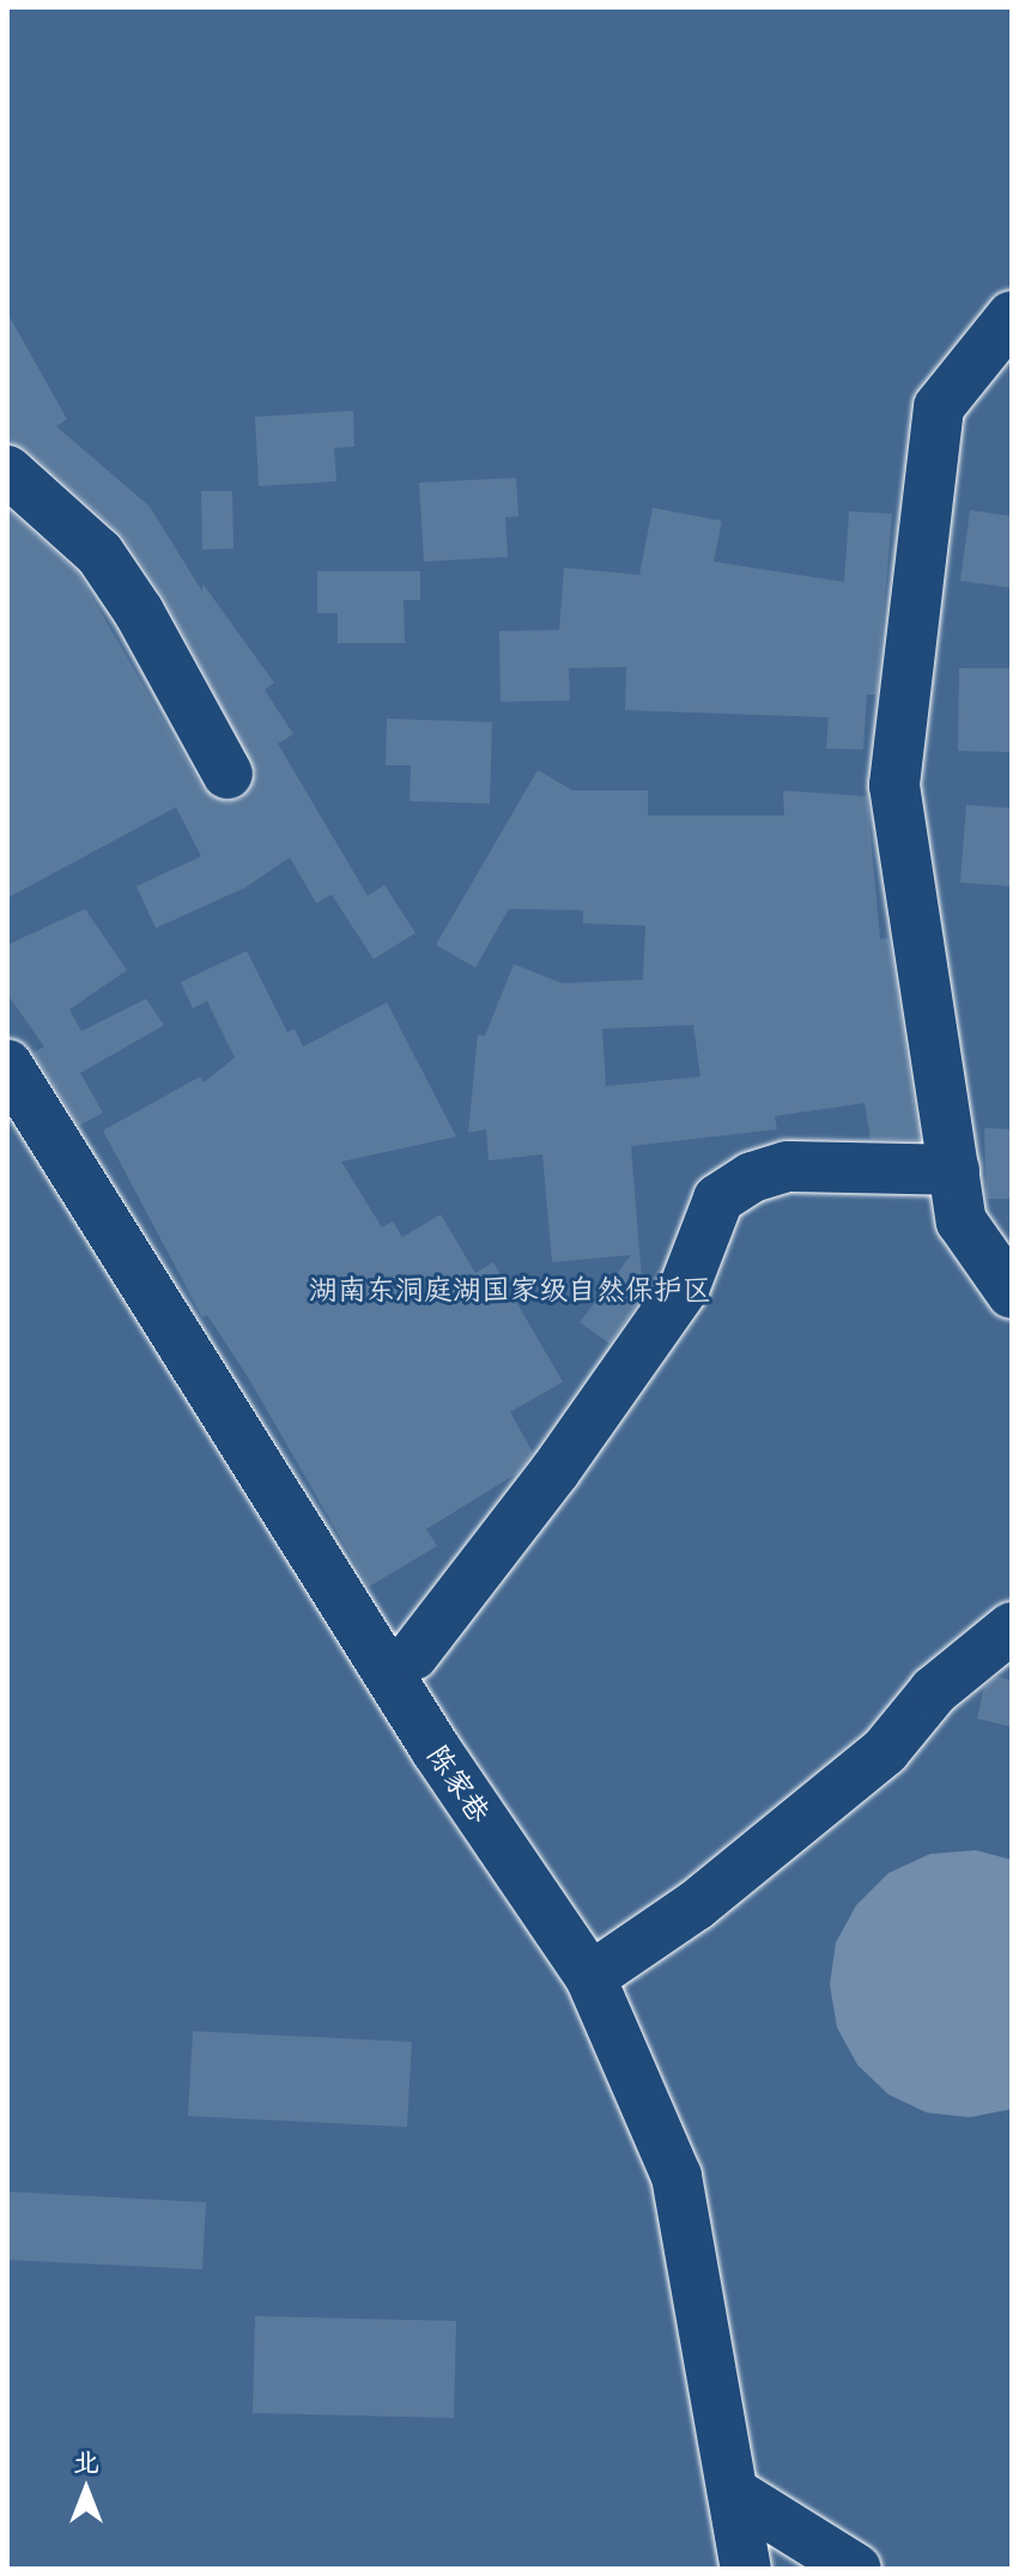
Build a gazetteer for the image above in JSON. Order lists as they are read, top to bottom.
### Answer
{
  "streets": {
    "street": ["陈家巷"]
  },
  "parks": ["湖南东洞庭湖国家级自然保护区"],
  "north": "top"
}
